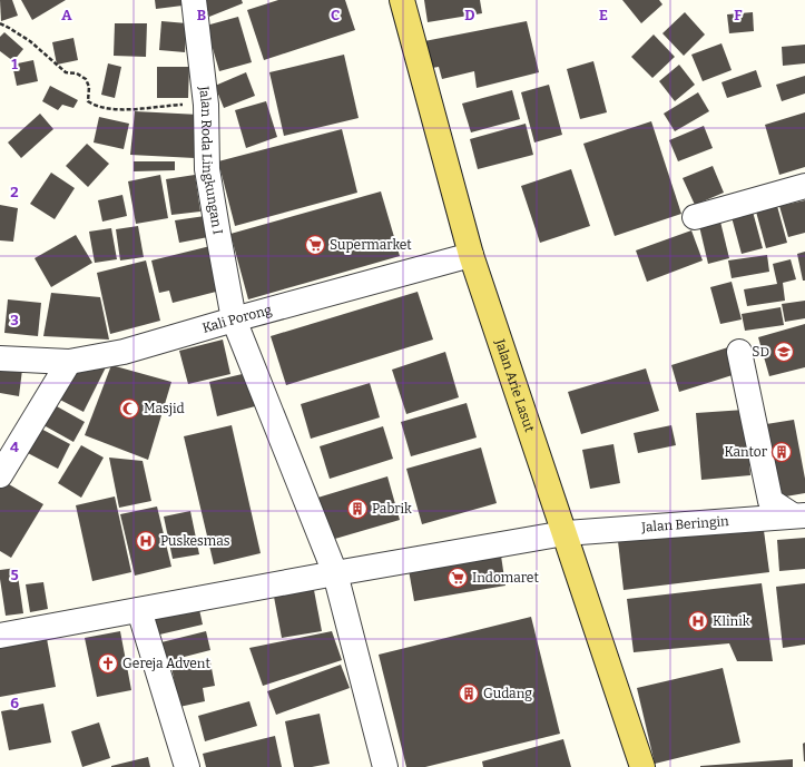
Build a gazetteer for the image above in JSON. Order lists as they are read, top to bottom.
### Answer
{
  "streets": {
    "main road": ["Jalan Arie Lasut"],
    "street": ["Jalan Roda Lingkungan I", "Kali Porong", "Jalan Beringin"]
  },
  "crossings": [
    ["Jalan Roda Lingkungan I", "Kali Porong"],
    ["Jalan Roda Lingkungan I", "Jalan Beringin"],
    ["Kali Porong", "Jalan Arie Lasut"],
    ["Jalan Arie Lasut", "Jalan Beringin"]
  ],
  "places": {
    "supermarket": ["Supermarket", "Indomaret"],
    "school or university": ["SD"],
    "mosque": ["Masjid"],
    "building": ["Kantor", "Pabrik", "Gudang"],
    "hospital": ["Puskesmas", "Klinik"],
    "church": ["Gereja Advent"]
  },
  "grid": {
    "columns": [
      "A",
      "B",
      "C",
      "D",
      "E",
      "F"
    ],
    "rows": [
      "1",
      "2",
      "3",
      "4",
      "5",
      "6"
    ]
  }
}
